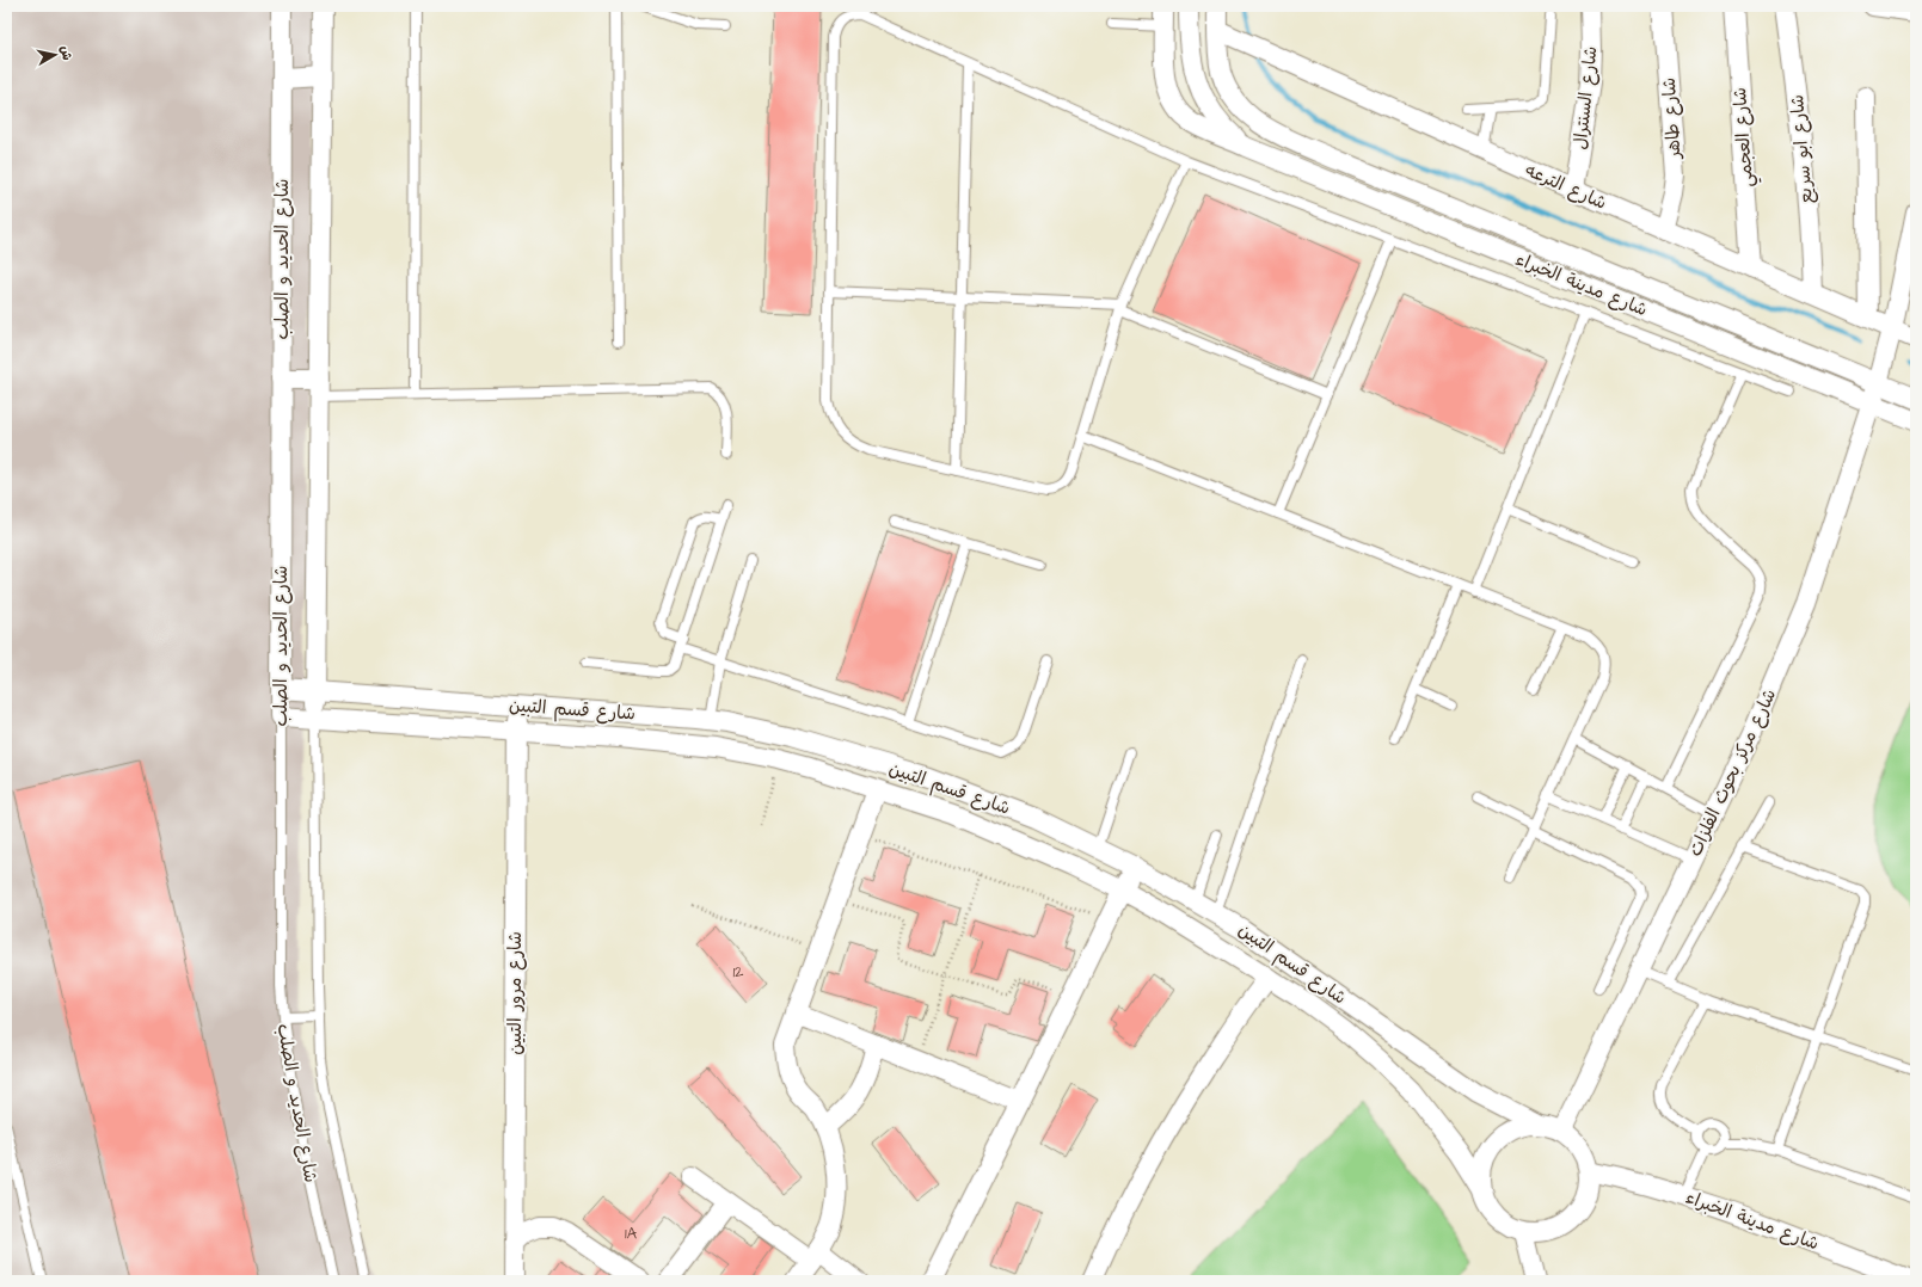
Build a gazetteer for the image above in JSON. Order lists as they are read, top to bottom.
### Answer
{
  "streets": {
    "street": [
      "شارع السنترال",
      "شارع طاهر",
      "شارع العجمي",
      "شارع ابو سريع",
      "شارع الترعه",
      "شارع الحديد و الصلب",
      "شارع مدينة الخبراء",
      "شارع قسم التبين",
      "شارع مركز بحوث الفلزات",
      "شارع مرور التبين"
    ]
  },
  "crossings": [
    ["شارع السنترال", "شارع الترعه"],
    ["شارع طاهر", "شارع الترعه"],
    ["شارع العجمي", "شارع الترعه"],
    ["شارع ابو سريع", "شارع الترعه"],
    ["شارع الترعه", "شارع مدينة الخبراء"],
    ["شارع الترعه", "شارع مركز بحوث الفلزات"],
    ["شارع الحديد و الصلب", "شارع قسم التبين"],
    ["شارع مدينة الخبراء", "شارع قسم التبين"],
    ["شارع مدينة الخبراء", "شارع مركز بحوث الفلزات"],
    ["شارع قسم التبين", "شارع مركز بحوث الفلزات"],
    ["شارع قسم التبين", "شارع مرور التبين"]
  ],
  "house_numbers": ["12", "1A"],
  "north": "right"
}
